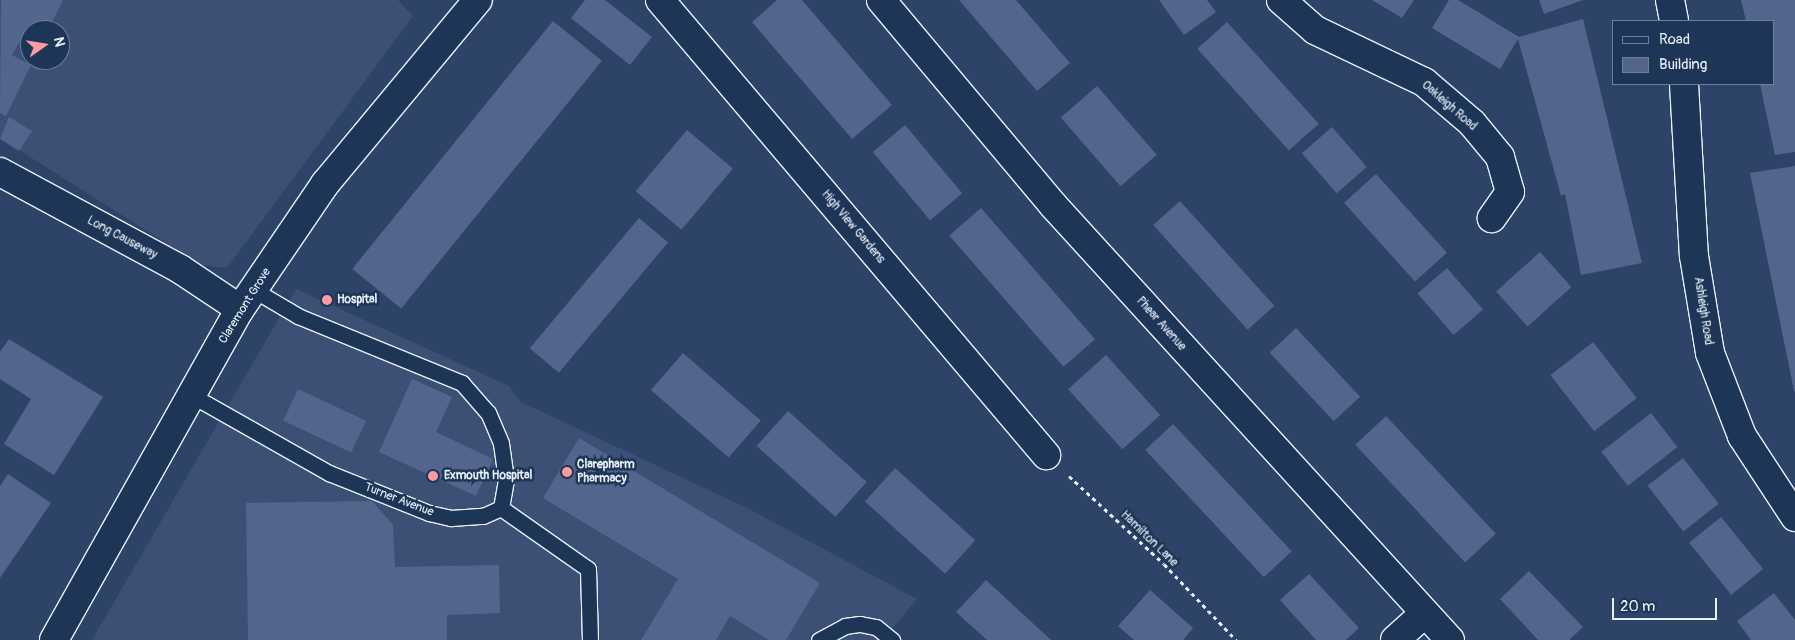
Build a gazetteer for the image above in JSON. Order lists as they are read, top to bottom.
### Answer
{
  "streets": {
    "street": [
      "Oakleigh Road",
      "High View Gardens",
      "Long Causeway",
      "Claremont Grove",
      "Ashleigh Road",
      "Phear Avenue"
    ],
    "lane": ["Turner Avenue"],
    "path": ["Hamilton Lane"]
  },
  "crossings": [
    ["High View Gardens", "Hamilton Lane"],
    ["Long Causeway", "Claremont Grove"],
    ["Claremont Grove", "Turner Avenue"]
  ],
  "places": ["Hospital", "Clarepharm Pharmacy", "Exmouth Hospital"],
  "legend": ["Road", "Building"],
  "scale_bar": "20 m",
  "north": "right"
}
